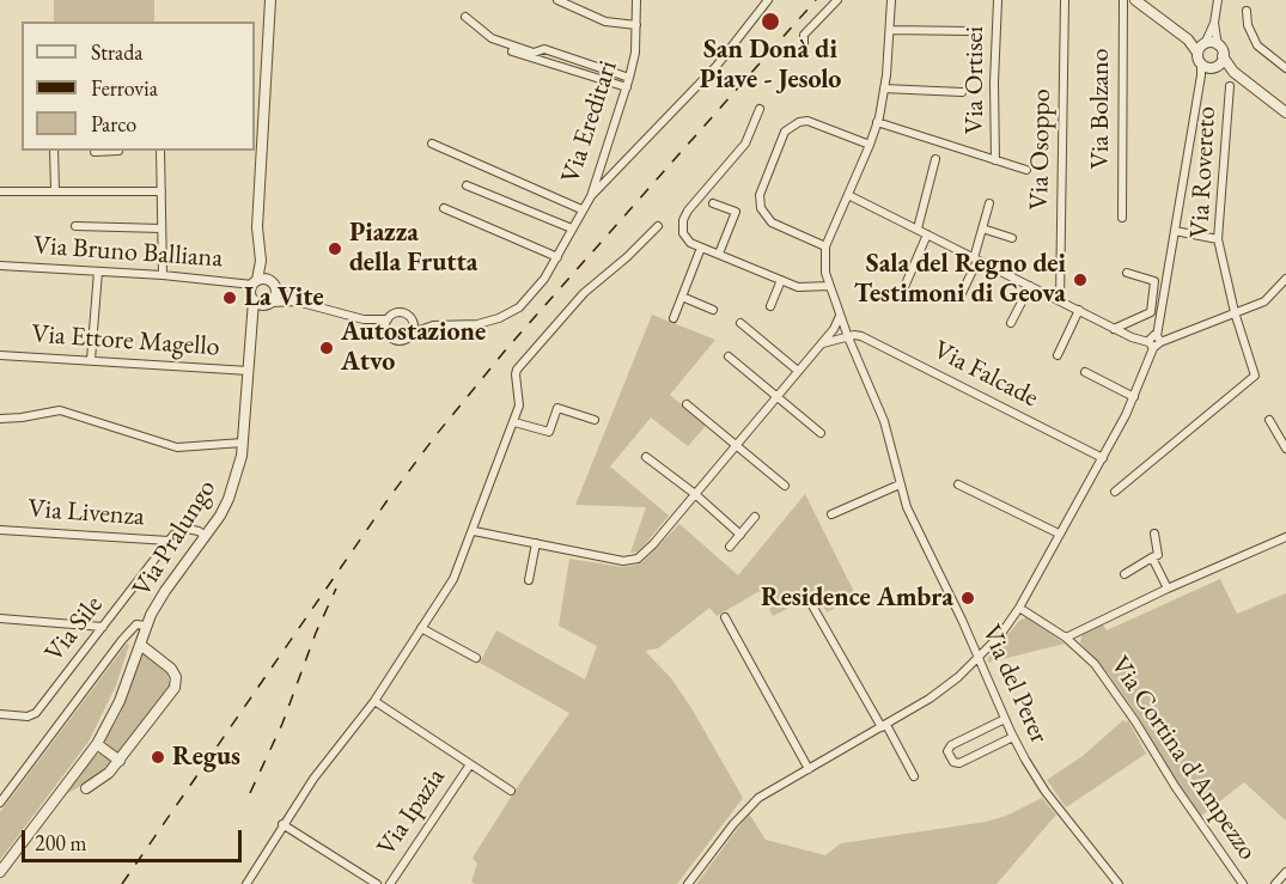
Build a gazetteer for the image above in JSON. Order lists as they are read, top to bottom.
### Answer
{
  "streets": {
    "street": [
      "Via Ortisei",
      "Via Bolzano",
      "Via Ereditari",
      "Via Osoppo",
      "Via Rovereto",
      "Via Bruno Balliana",
      "Via Ettore Magello",
      "Via Falcade",
      "Via Livenza",
      "Via Pralungo",
      "Via Sile",
      "Via del Perer",
      "Via Cortina d'Ampezzo",
      "Via Ipazia"
    ]
  },
  "crossings": [
    ["Via Ortisei", "Via del Perer"],
    ["Via Ereditari", "Via Bruno Balliana"],
    ["Via Ereditari", "Via Pralungo"],
    ["Via Bruno Balliana", "Via Pralungo"],
    ["Via Ettore Magello", "Via Pralungo"],
    ["Via Falcade", "Via del Perer"],
    ["Via Livenza", "Via Sile"]
  ],
  "places": [
    "San Donà di Piave - Jesolo",
    "Piazza della Frutta",
    "Sala del Regno dei Testimoni di Geova",
    "La Vite",
    "Autostazione Atvo",
    "Residence Ambra",
    "Regus"
  ],
  "legend": ["Strada", "Ferrovia", "Parco"],
  "scale_bar": "200 m"
}
